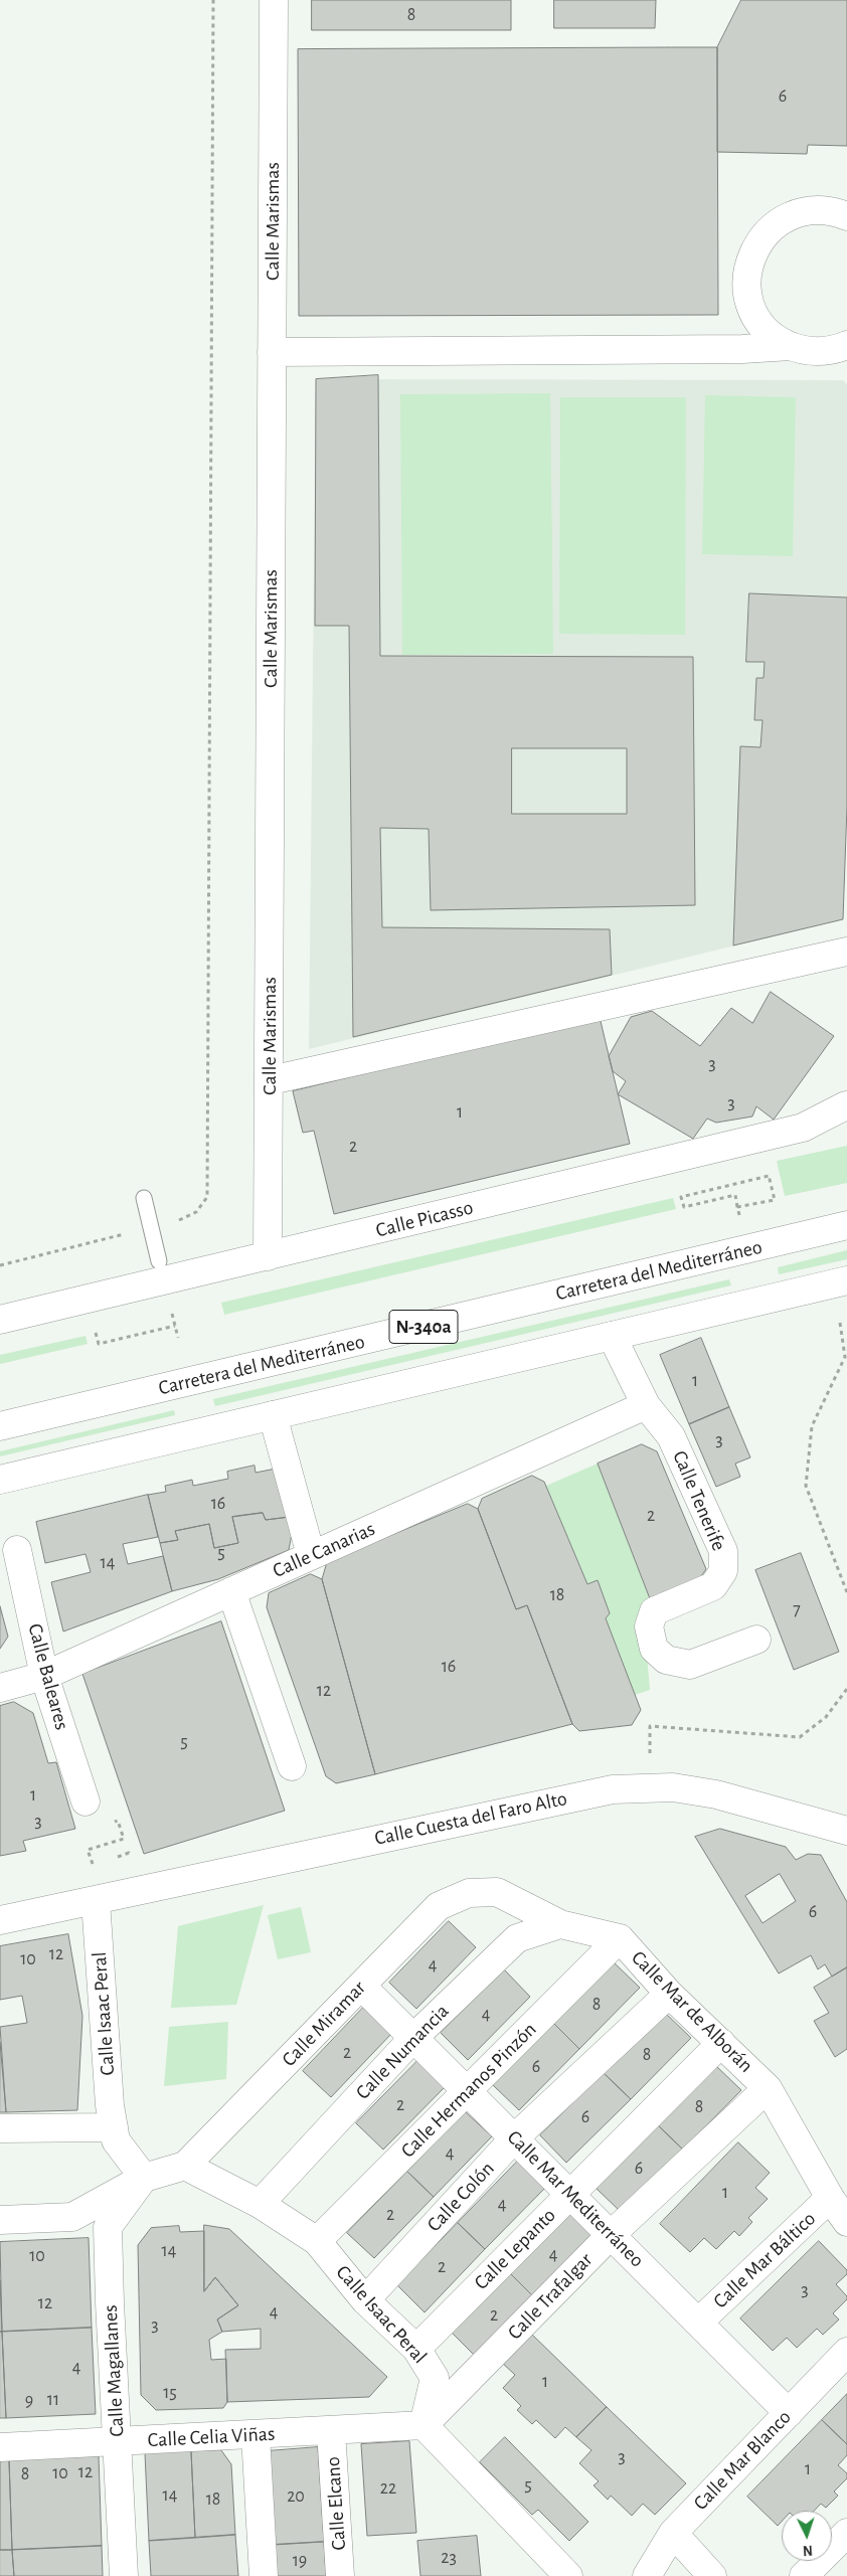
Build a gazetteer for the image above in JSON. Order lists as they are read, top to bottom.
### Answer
{
  "streets": {
    "main road": [
      "Calle Marismas",
      "Calle Picasso",
      "Carretera del Mediterráneo",
      "N-340a",
      "Calle Tenerife",
      "Calle Canarias",
      "Calle Baleares",
      "Calle Cuesta del Faro Alto",
      "Calle Mar de Alborán",
      "Calle Isaac Peral",
      "Calle Miramar",
      "Calle Numancia",
      "Calle Hermanos Pinzón",
      "Calle Colón",
      "Calle Mar Mediterráneo",
      "Calle Lepanto",
      "Calle Mar Báltico",
      "Calle Trafalgar",
      "Calle Magallanes",
      "Calle Celia Viñas",
      "Calle Mar Blanco",
      "Calle Elcano"
    ]
  },
  "crossings": [
    ["Calle Marismas", "Calle Picasso"],
    ["N-340a", "Calle Tenerife"],
    ["Calle Tenerife", "Calle Canarias"],
    ["Calle Canarias", "Calle Baleares"],
    ["Calle Cuesta del Faro Alto", "Calle Isaac Peral"],
    ["Calle Mar de Alborán", "Calle Miramar"],
    ["Calle Mar de Alborán", "Calle Numancia"],
    ["Calle Mar de Alborán", "Calle Hermanos Pinzón"],
    ["Calle Mar de Alborán", "Calle Colón"],
    ["Calle Mar de Alborán", "Calle Lepanto"],
    ["Calle Mar de Alborán", "Calle Mar Báltico"],
    ["Calle Mar de Alborán", "Calle Trafalgar"],
    ["Calle Isaac Peral", "Calle Miramar"],
    ["Calle Isaac Peral", "Calle Numancia"],
    ["Calle Isaac Peral", "Calle Hermanos Pinzón"],
    ["Calle Isaac Peral", "Calle Colón"],
    ["Calle Isaac Peral", "Calle Lepanto"],
    ["Calle Isaac Peral", "Calle Trafalgar"],
    ["Calle Isaac Peral", "Calle Magallanes"],
    ["Calle Isaac Peral", "Calle Celia Viñas"],
    ["Calle Miramar", "Calle Mar Mediterráneo"],
    ["Calle Numancia", "Calle Mar Mediterráneo"],
    ["Calle Hermanos Pinzón", "Calle Mar Mediterráneo"],
    ["Calle Colón", "Calle Mar Mediterráneo"],
    ["Calle Mar Mediterráneo", "Calle Lepanto"],
    ["Calle Mar Mediterráneo", "Calle Mar Báltico"],
    ["Calle Mar Mediterráneo", "Calle Trafalgar"],
    ["Calle Mar Mediterráneo", "Calle Mar Blanco"],
    ["Calle Trafalgar", "Calle Celia Viñas"],
    ["Calle Magallanes", "Calle Celia Viñas"],
    ["Calle Celia Viñas", "Calle Elcano"]
  ],
  "house_numbers": [
    "8",
    "6",
    "3",
    "3",
    "1",
    "2",
    "1",
    "3",
    "16",
    "2",
    "5",
    "14",
    "18",
    "7",
    "16",
    "12",
    "5",
    "1",
    "3",
    "6",
    "12",
    "10",
    "4",
    "8",
    "4",
    "2",
    "8",
    "6",
    "2",
    "8",
    "6",
    "4",
    "6",
    "1",
    "4",
    "2",
    "14",
    "4",
    "10",
    "2",
    "3",
    "12",
    "4",
    "2",
    "3",
    "4",
    "1",
    "15",
    "11",
    "9",
    "3",
    "1",
    "12",
    "10",
    "8",
    "5",
    "22",
    "14",
    "20",
    "18",
    "23",
    "19"
  ],
  "north": "bottom"
}
